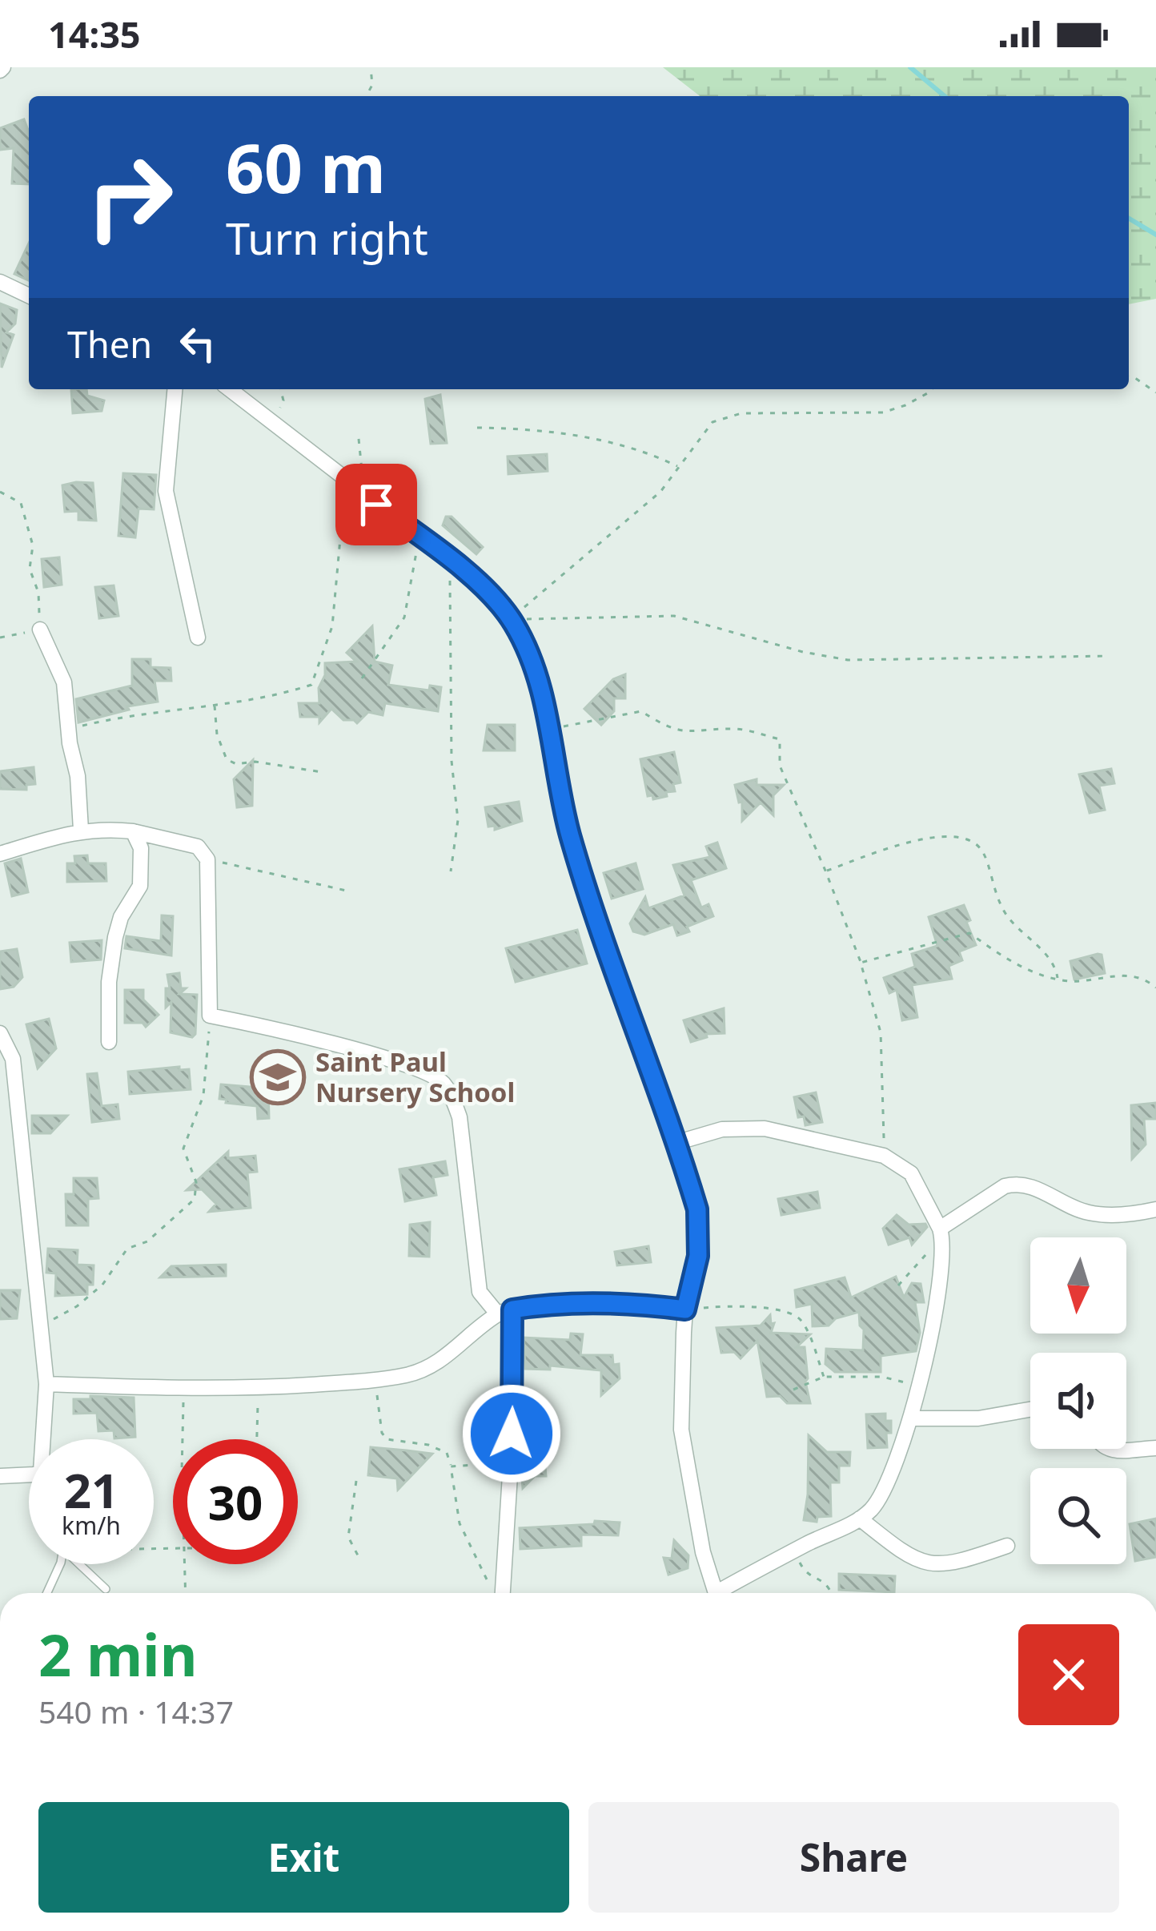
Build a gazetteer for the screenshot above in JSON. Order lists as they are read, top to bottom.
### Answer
{
  "places": {
    "school or university": ["Saint Paul Nursery School"]
  },
  "north": "bottom",
  "page": {
    "status": "14:35",
    "turn": ["60 m", "Turn right"],
    "then": "Then",
    "speed": "21 km/h",
    "limit": "30",
    "heading": ["2 min", "540 m · 14:37"],
    "buttons": ["Exit", "Share"]
  }
}
